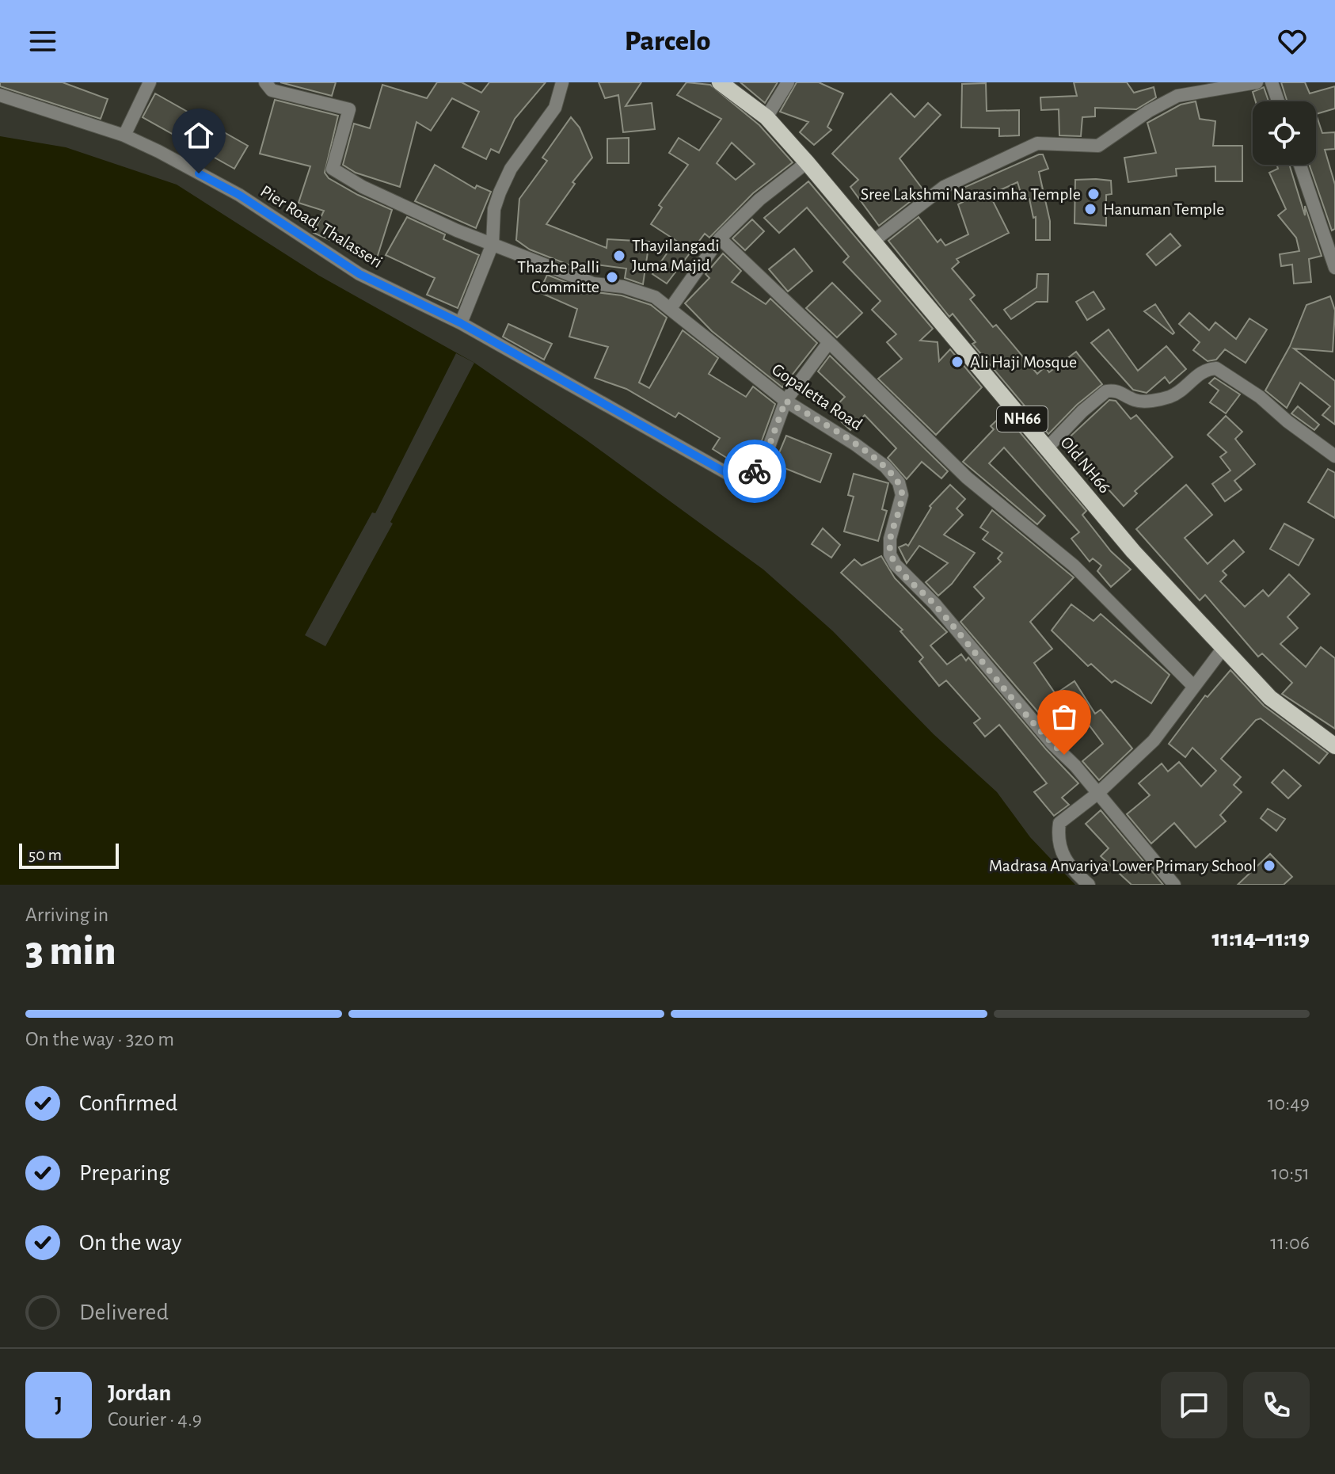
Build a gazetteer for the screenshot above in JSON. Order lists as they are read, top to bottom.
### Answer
{
  "streets": {
    "main road": ["NH66", "Old NH66"],
    "street": ["Pier Road, Thalasseri", "Gopaletta Road"]
  },
  "crossings": [
    ["Pier Road, Thalasseri", "Gopaletta Road"]
  ],
  "places": [
    "Sree Lakshmi Narasimha Temple",
    "Hanuman Temple",
    "Thayilangadi Juma Majid",
    "Thazhe Palli Committe",
    "Ali Haji Mosque",
    "Madrasa Anvariya Lower Primary School"
  ],
  "scale_bar": "50 m",
  "page": {
    "header": "Parcelo",
    "scale": "50 m",
    "heading": ["3 min", "Arriving in", "11:14–11:19"],
    "panel": ["Jordan", "Courier · 4.9"],
    "bar": "On the way · 320 m",
    "list": [
      ["Confirmed", "10:49"],
      ["Preparing", "10:51"],
      ["On the way", "11:06"],
      "Delivered"
    ],
    "round": "J"
  }
}
